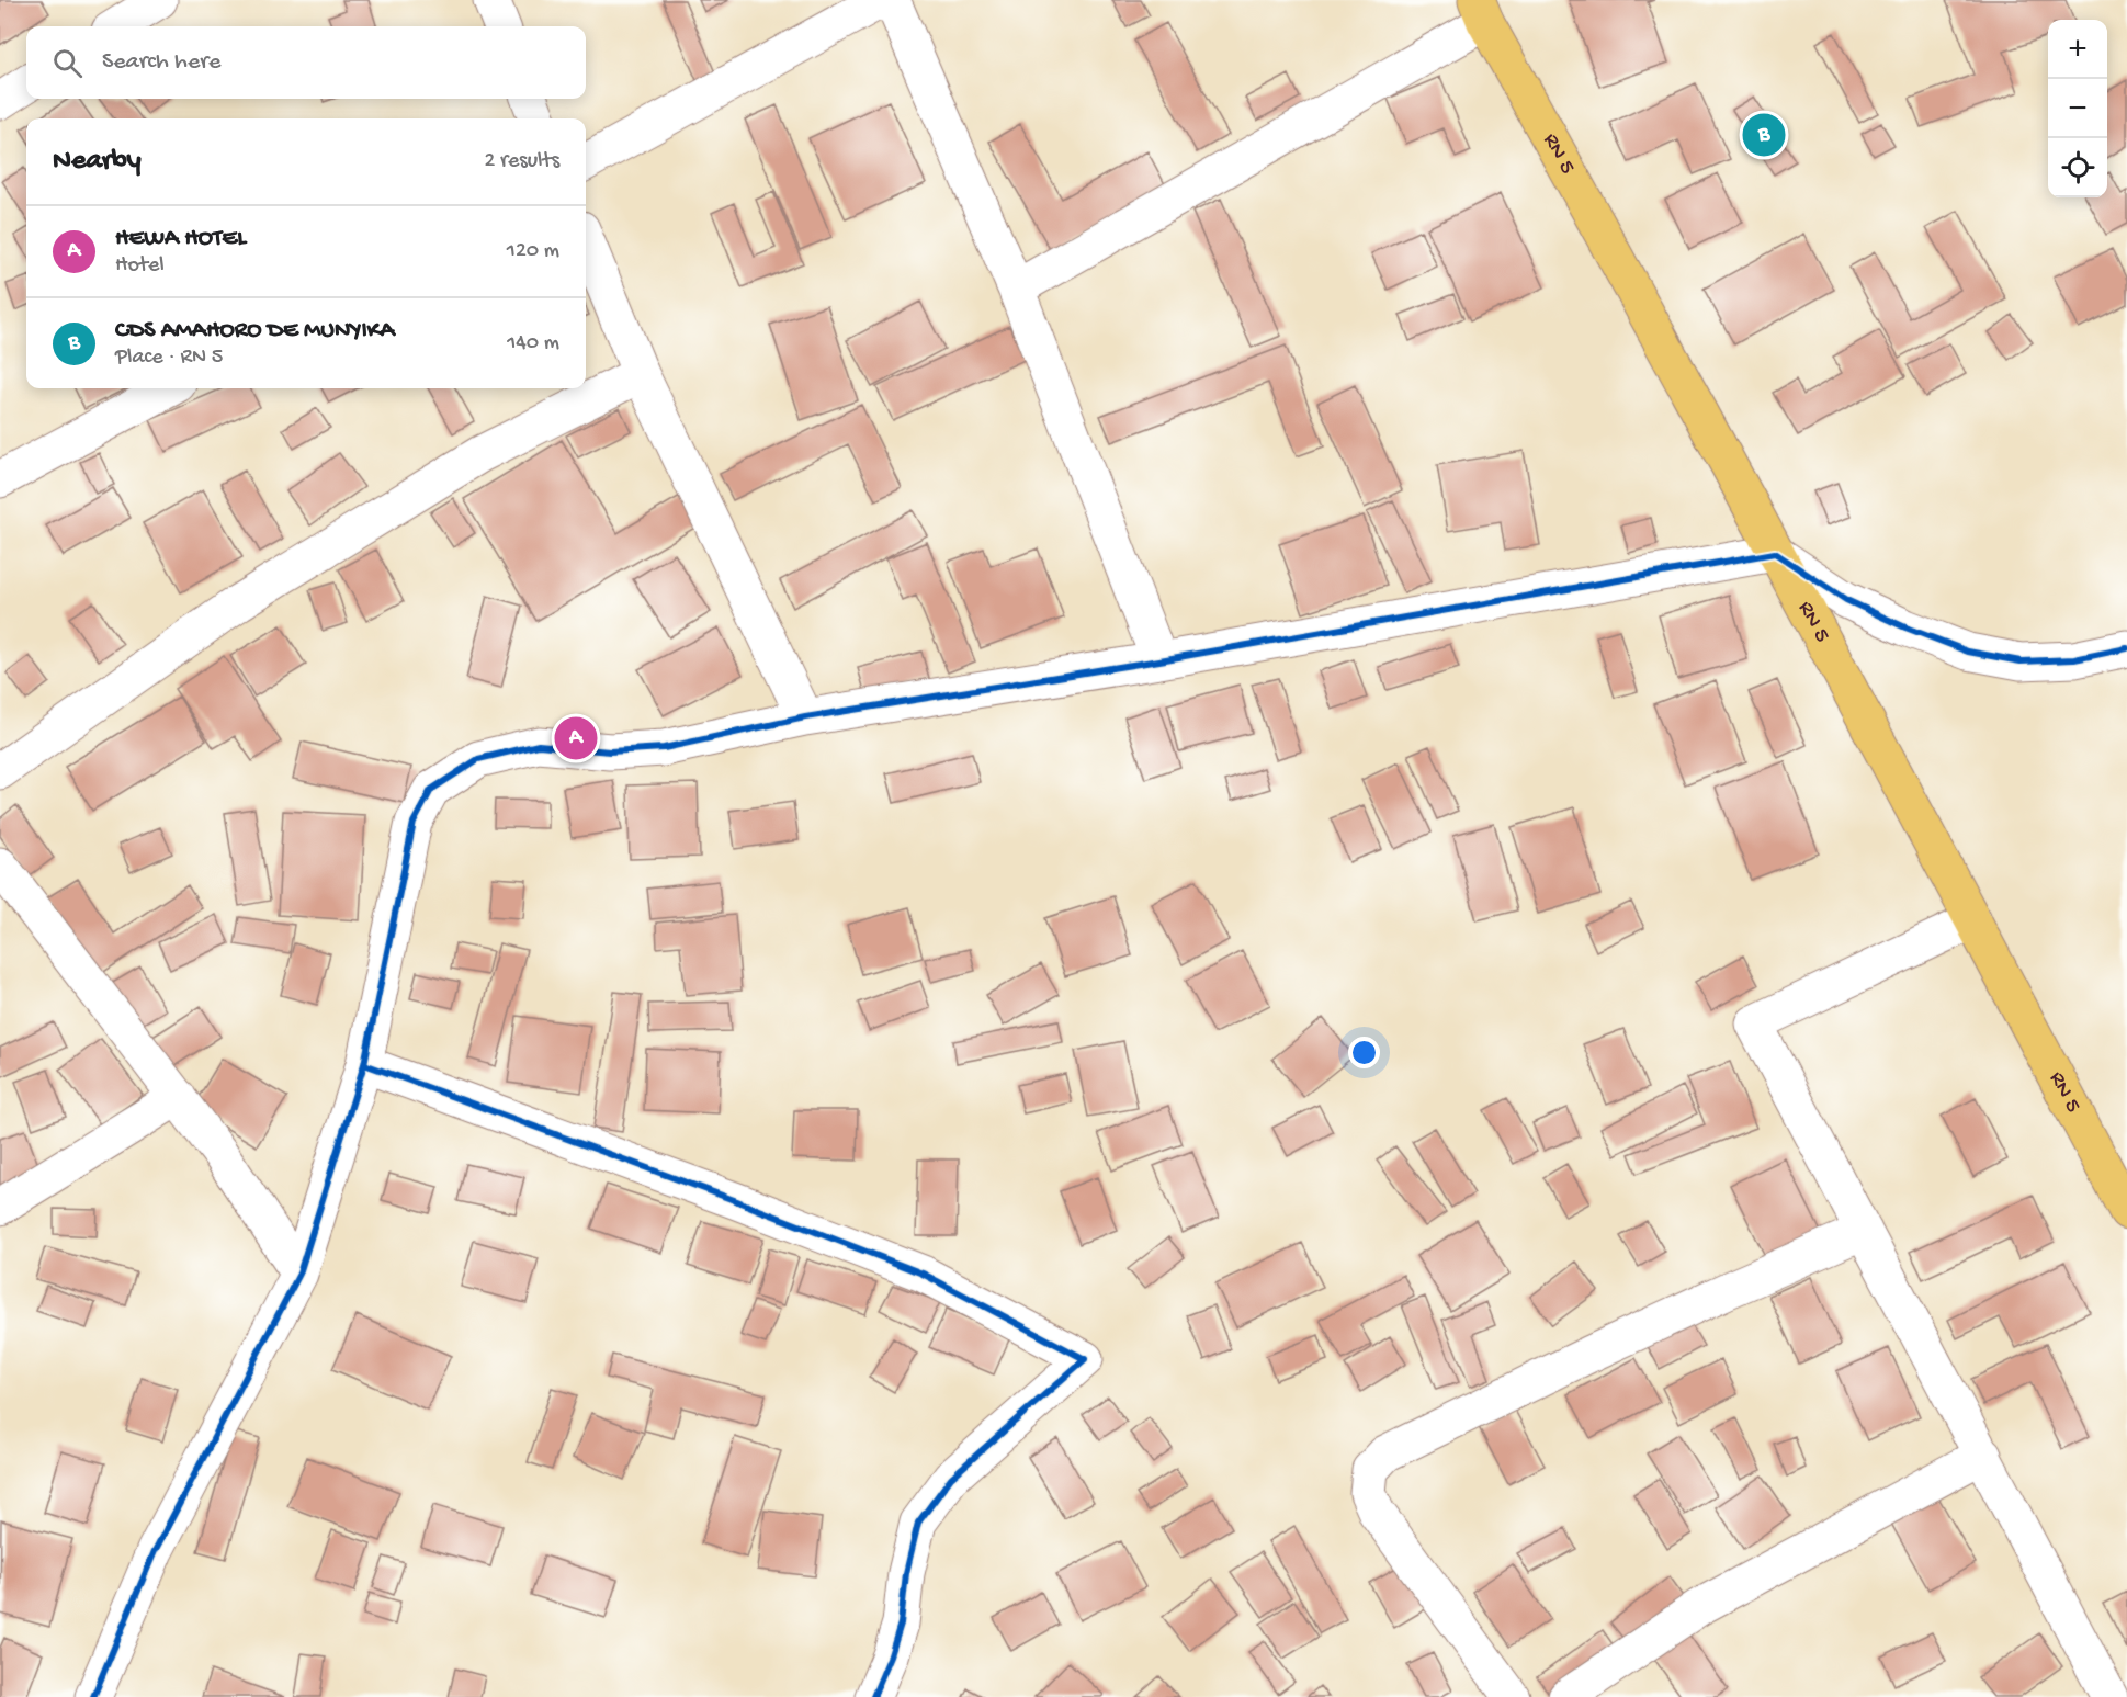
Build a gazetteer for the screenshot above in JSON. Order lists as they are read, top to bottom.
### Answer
{
  "streets": {
    "main road": ["RN 5"]
  },
  "page": {
    "map_buttons": ["+", "−"],
    "search": "Search here",
    "pins": ["B", "A"],
    "heading": ["Nearby", "2 results"],
    "list": [
      {
        "mark": "A",
        "name": "HEWA HOTEL",
        "note": "Hotel",
        "value": "120 m"
      },
      {
        "mark": "B",
        "name": "CDS AMAHORO DE MUNYIKA",
        "note": "Place · RN 5",
        "value": "140 m"
      }
    ]
  }
}
